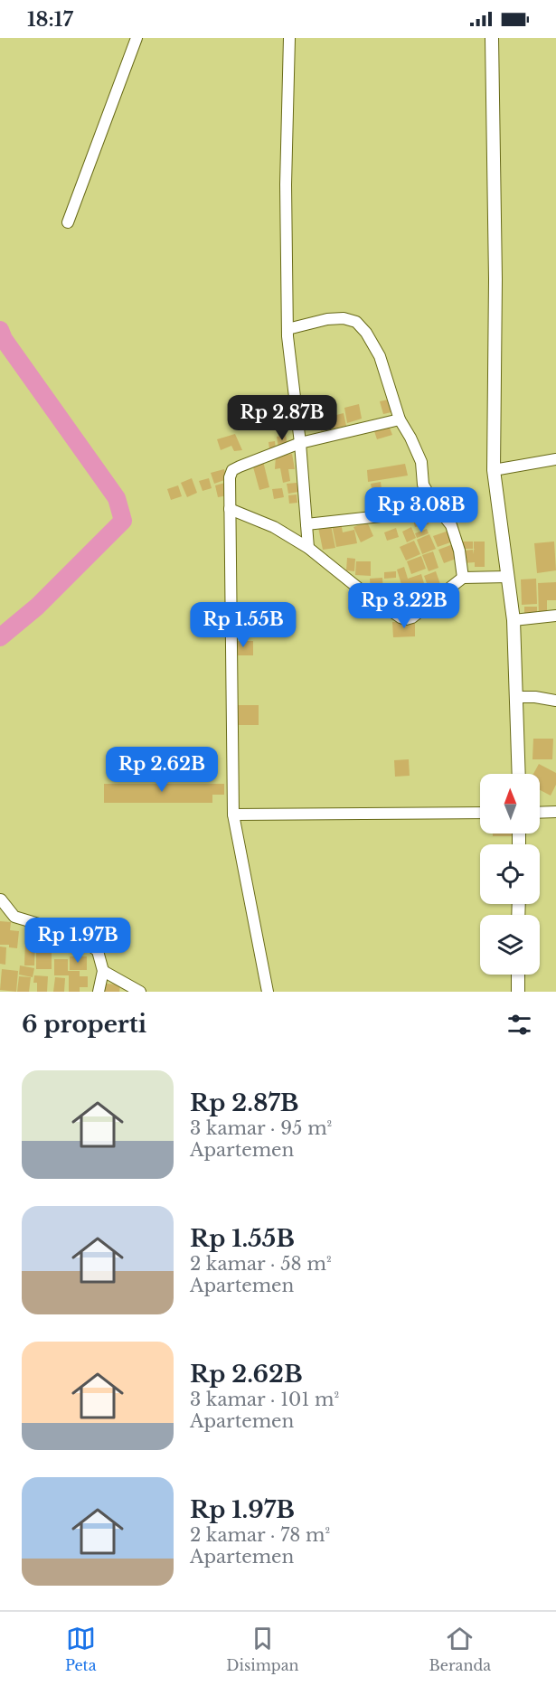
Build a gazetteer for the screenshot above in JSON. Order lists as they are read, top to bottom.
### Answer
{
  "north": "top",
  "page": {
    "status": "18:17",
    "price": [
      "Rp 2.87B",
      "Rp 3.08B",
      "Rp 3.22B",
      "Rp 1.55B",
      "Rp 2.62B",
      "Rp 1.97B"
    ],
    "heading": "6 properti",
    "list": [
      {
        "name": "Rp 2.87B",
        "note": "3 kamar · 95 m² · Apartemen"
      },
      {
        "name": "Rp 1.55B",
        "note": "2 kamar · 58 m² · Apartemen"
      },
      {
        "name": "Rp 2.62B",
        "note": "3 kamar · 101 m² · Apartemen"
      },
      {
        "name": "Rp 1.97B",
        "note": "2 kamar · 78 m² · Apartemen"
      }
    ],
    "tabs": ["Peta", "Disimpan", "Beranda"]
  }
}
